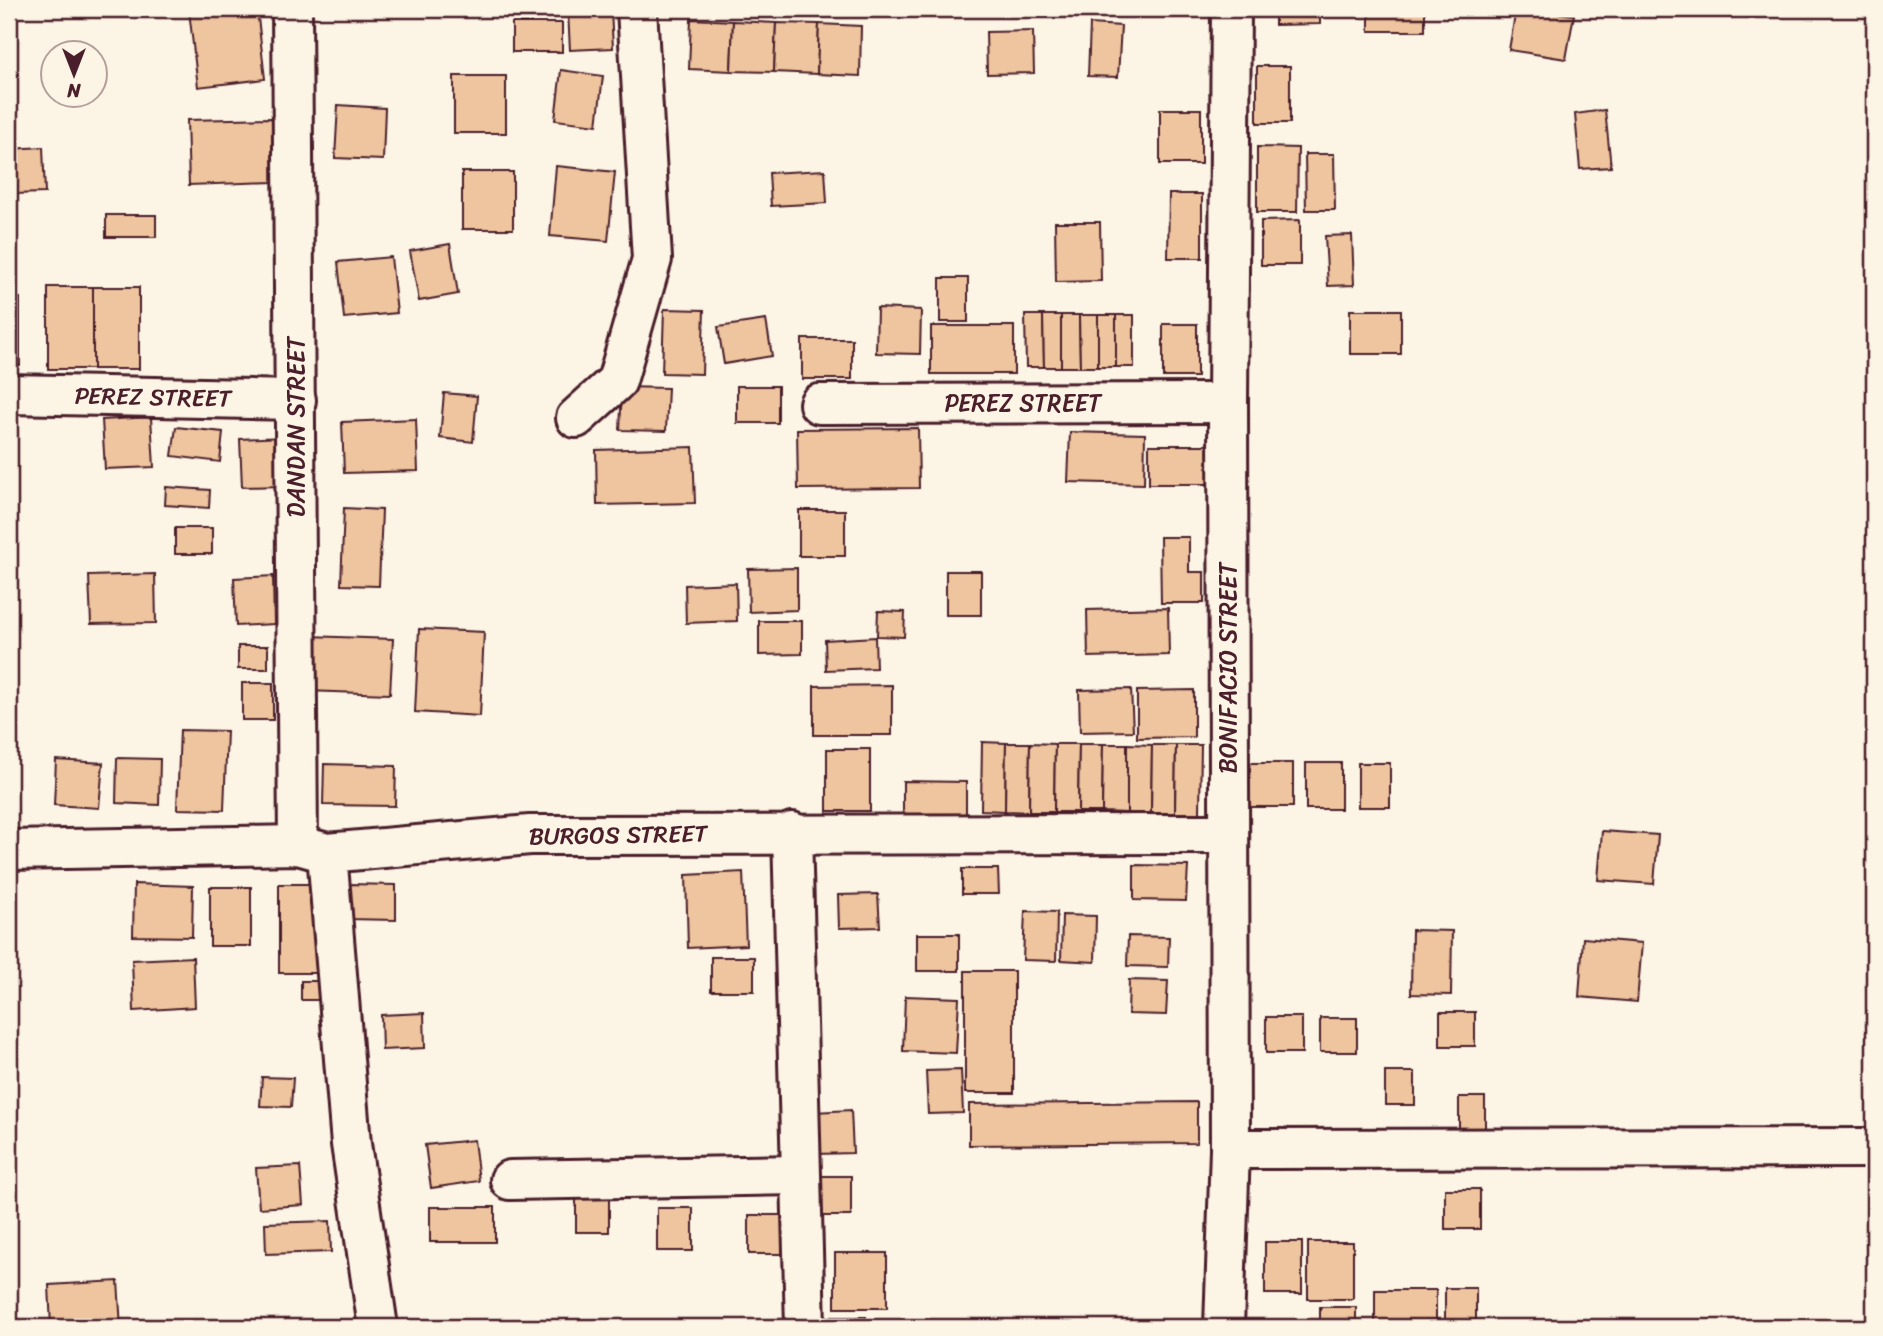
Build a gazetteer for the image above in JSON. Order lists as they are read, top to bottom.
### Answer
{
  "streets": {
    "street": [
      "PEREZ STREET",
      "DANDAN STREET",
      "BONIFACIO STREET",
      "BURGOS STREET"
    ]
  },
  "crossings": [
    ["PEREZ STREET", "DANDAN STREET"],
    ["PEREZ STREET", "BONIFACIO STREET"],
    ["DANDAN STREET", "BURGOS STREET"],
    ["BONIFACIO STREET", "BURGOS STREET"]
  ],
  "north": "bottom"
}
